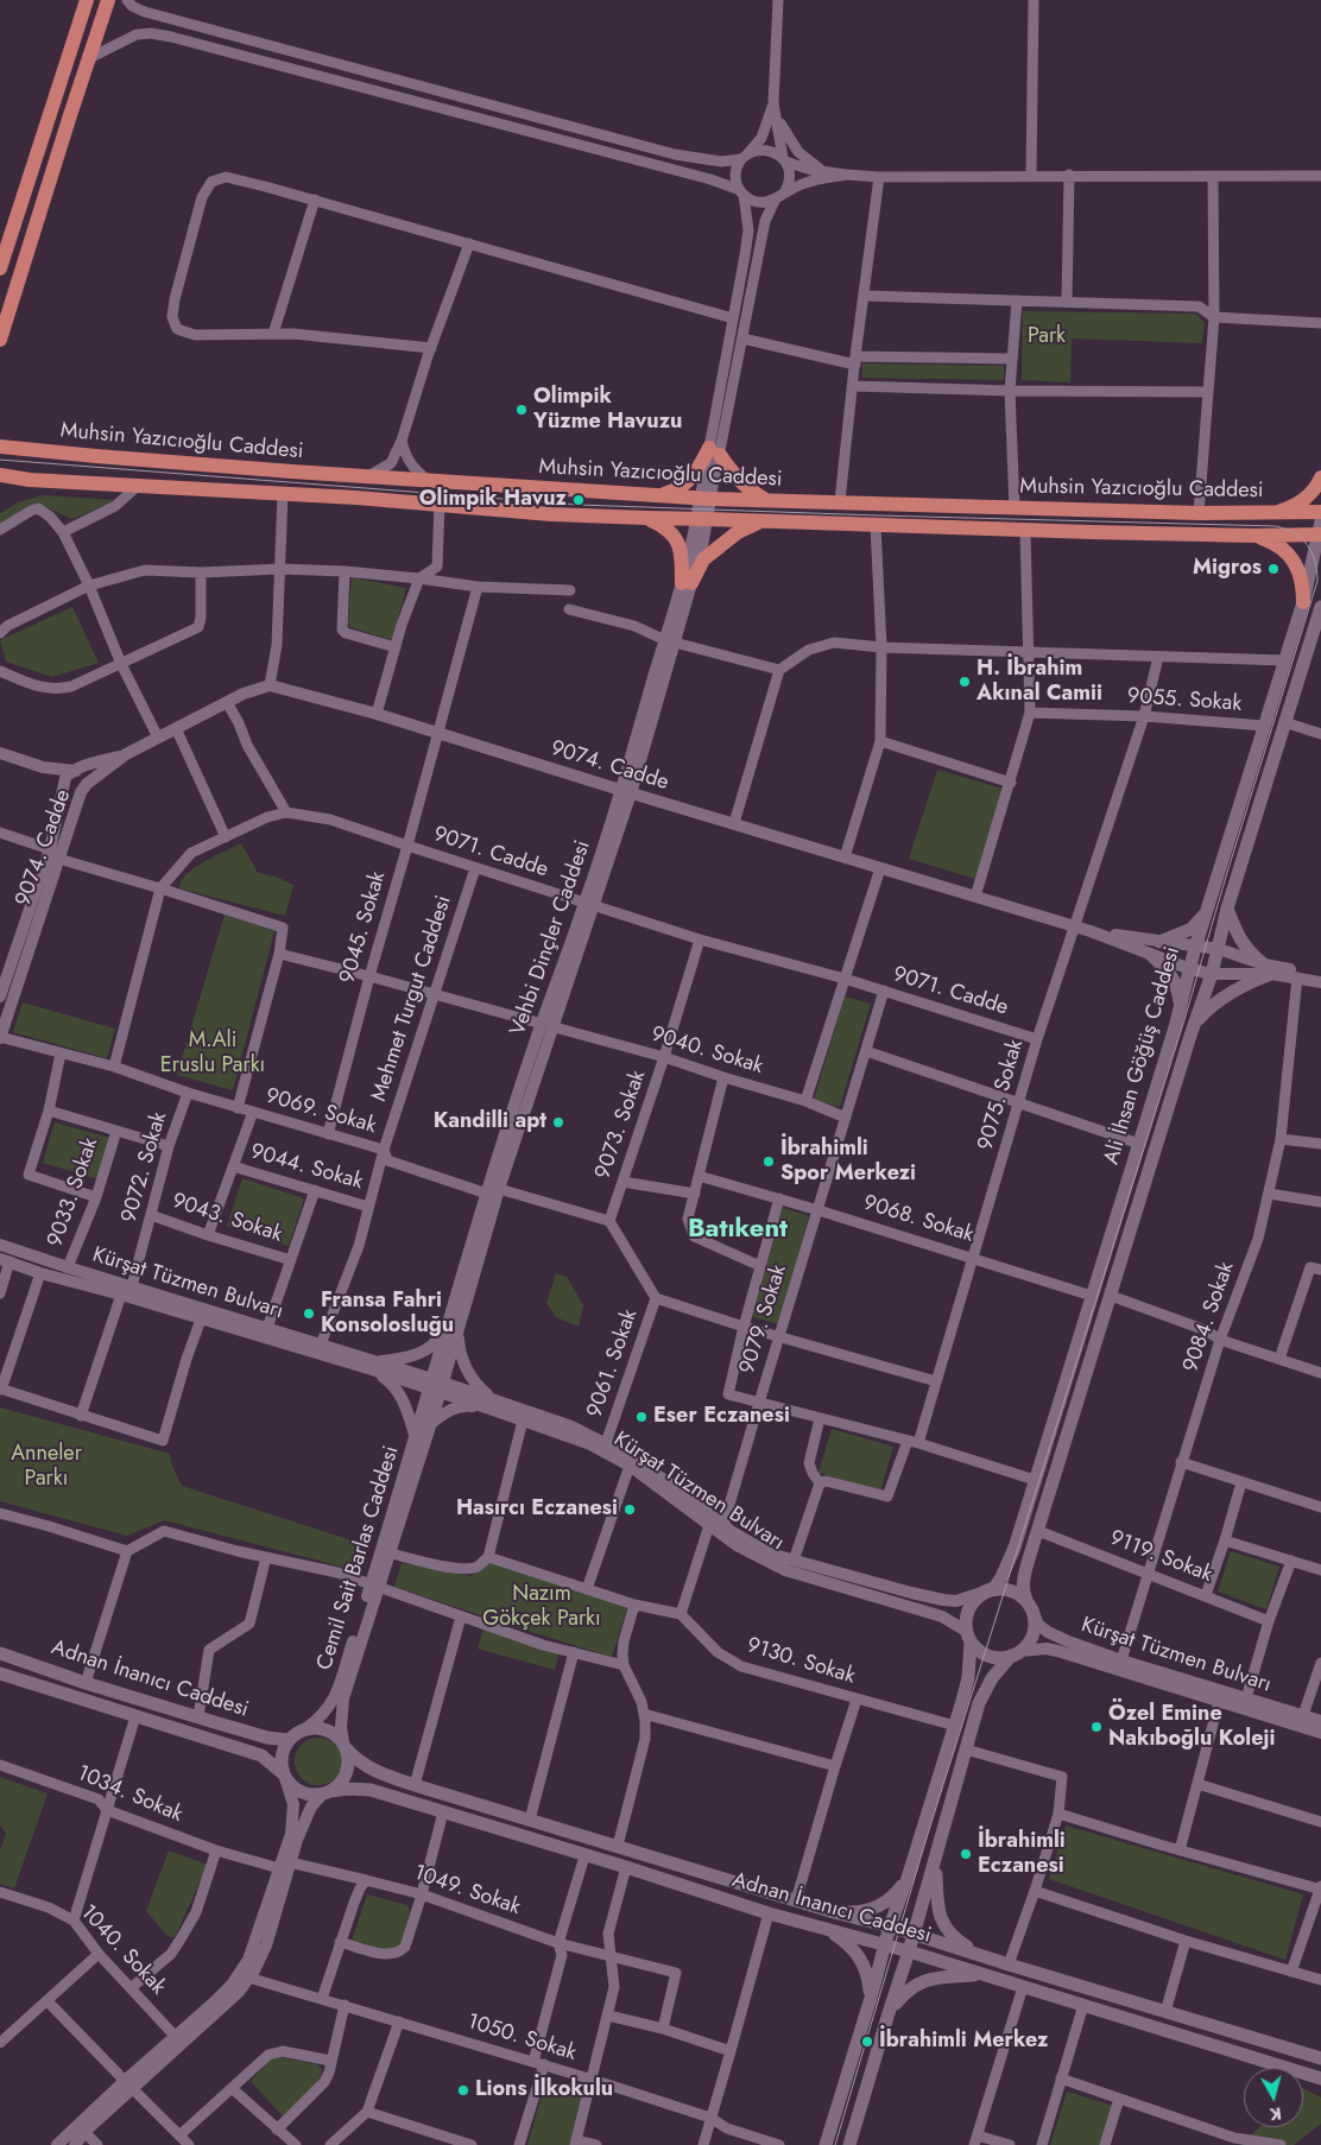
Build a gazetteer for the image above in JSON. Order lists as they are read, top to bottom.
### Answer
{
  "streets": {
    "main road": ["Muhsin Yazıcıoğlu Caddesi", "Ali İhsan Göğüş Caddesi", "Adnan İnanıcı Caddesi"],
    "street": [
      "9055. Sokak",
      "9074. Cadde",
      "9071. Cadde",
      "9045. Sokak",
      "Vehbi Dinçler Caddesi",
      "Mehmet Turgut Caddesi",
      "9040. Sokak",
      "9075. Sokak",
      "9069. Sokak",
      "9073. Sokak",
      "9072. Sokak",
      "9044. Sokak",
      "9033. Sokak",
      "9043. Sokak",
      "9068. Sokak",
      "Kürşat Tüzmen Bulvarı",
      "9084. Sokak",
      "9079. Sokak",
      "9061. Sokak",
      "9119. Sokak",
      "Cemil Sait Barlas Caddesi",
      "9130. Sokak",
      "1034. Sokak",
      "1049. Sokak",
      "1040. Sokak",
      "1050. Sokak"
    ]
  },
  "crossings": [
    ["Muhsin Yazıcıoğlu Caddesi", "Ali İhsan Göğüş Caddesi"],
    ["9055. Sokak", "Ali İhsan Göğüş Caddesi"],
    ["9055. Sokak", "9075. Sokak"],
    ["9074. Cadde", "9045. Sokak"],
    ["9074. Cadde", "9075. Sokak"],
    ["9074. Cadde", "9069. Sokak"],
    ["9071. Cadde", "9045. Sokak"],
    ["9071. Cadde", "Vehbi Dinçler Caddesi"],
    ["9071. Cadde", "Mehmet Turgut Caddesi"],
    ["9071. Cadde", "9075. Sokak"],
    ["9071. Cadde", "9069. Sokak"],
    ["9071. Cadde", "9073. Sokak"],
    ["9071. Cadde", "9079. Sokak"],
    ["9045. Sokak", "9069. Sokak"],
    ["Vehbi Dinçler Caddesi", "9069. Sokak"],
    ["Vehbi Dinçler Caddesi", "Kürşat Tüzmen Bulvarı"],
    ["Vehbi Dinçler Caddesi", "Cemil Sait Barlas Caddesi"],
    ["Mehmet Turgut Caddesi", "9069. Sokak"],
    ["Mehmet Turgut Caddesi", "9044. Sokak"],
    ["Mehmet Turgut Caddesi", "Kürşat Tüzmen Bulvarı"],
    ["9040. Sokak", "9073. Sokak"],
    ["9040. Sokak", "9079. Sokak"],
    ["Ali İhsan Göğüş Caddesi", "9068. Sokak"],
    ["Ali İhsan Göğüş Caddesi", "Kürşat Tüzmen Bulvarı"],
    ["Ali İhsan Göğüş Caddesi", "9119. Sokak"],
    ["9075. Sokak", "9068. Sokak"],
    ["9069. Sokak", "9072. Sokak"],
    ["9072. Sokak", "9043. Sokak"],
    ["9072. Sokak", "Kürşat Tüzmen Bulvarı"],
    ["9033. Sokak", "Kürşat Tüzmen Bulvarı"],
    ["9068. Sokak", "9079. Sokak"],
    ["Kürşat Tüzmen Bulvarı", "9084. Sokak"],
    ["Kürşat Tüzmen Bulvarı", "9079. Sokak"],
    ["Kürşat Tüzmen Bulvarı", "9061. Sokak"],
    ["Kürşat Tüzmen Bulvarı", "Cemil Sait Barlas Caddesi"],
    ["9084. Sokak", "9119. Sokak"],
    ["Cemil Sait Barlas Caddesi", "Adnan İnanıcı Caddesi"],
    ["1034. Sokak", "1049. Sokak"]
  ],
  "districts": ["Batıkent"],
  "parks": [
    "Park",
    "M.Ali Eruslu Parkı",
    "Anneler Parkı",
    "Nazım Gökçek Parkı"
  ],
  "places": [
    "Olimpik Yüzme Havuzu",
    "Olimpik Havuz",
    "Migros",
    "H. İbrahim Akınal Camii",
    "Kandilli apt",
    "İbrahimli Spor Merkezi",
    "Fransa Fahri Konsolosluğu",
    "Eser Eczanesi",
    "Hasırcı Eczanesi",
    "Özel Emine Nakıboğlu Koleji",
    "İbrahimli Eczanesi",
    "İbrahimli Merkez",
    "Lions İlkokulu"
  ],
  "north": "bottom"
}
